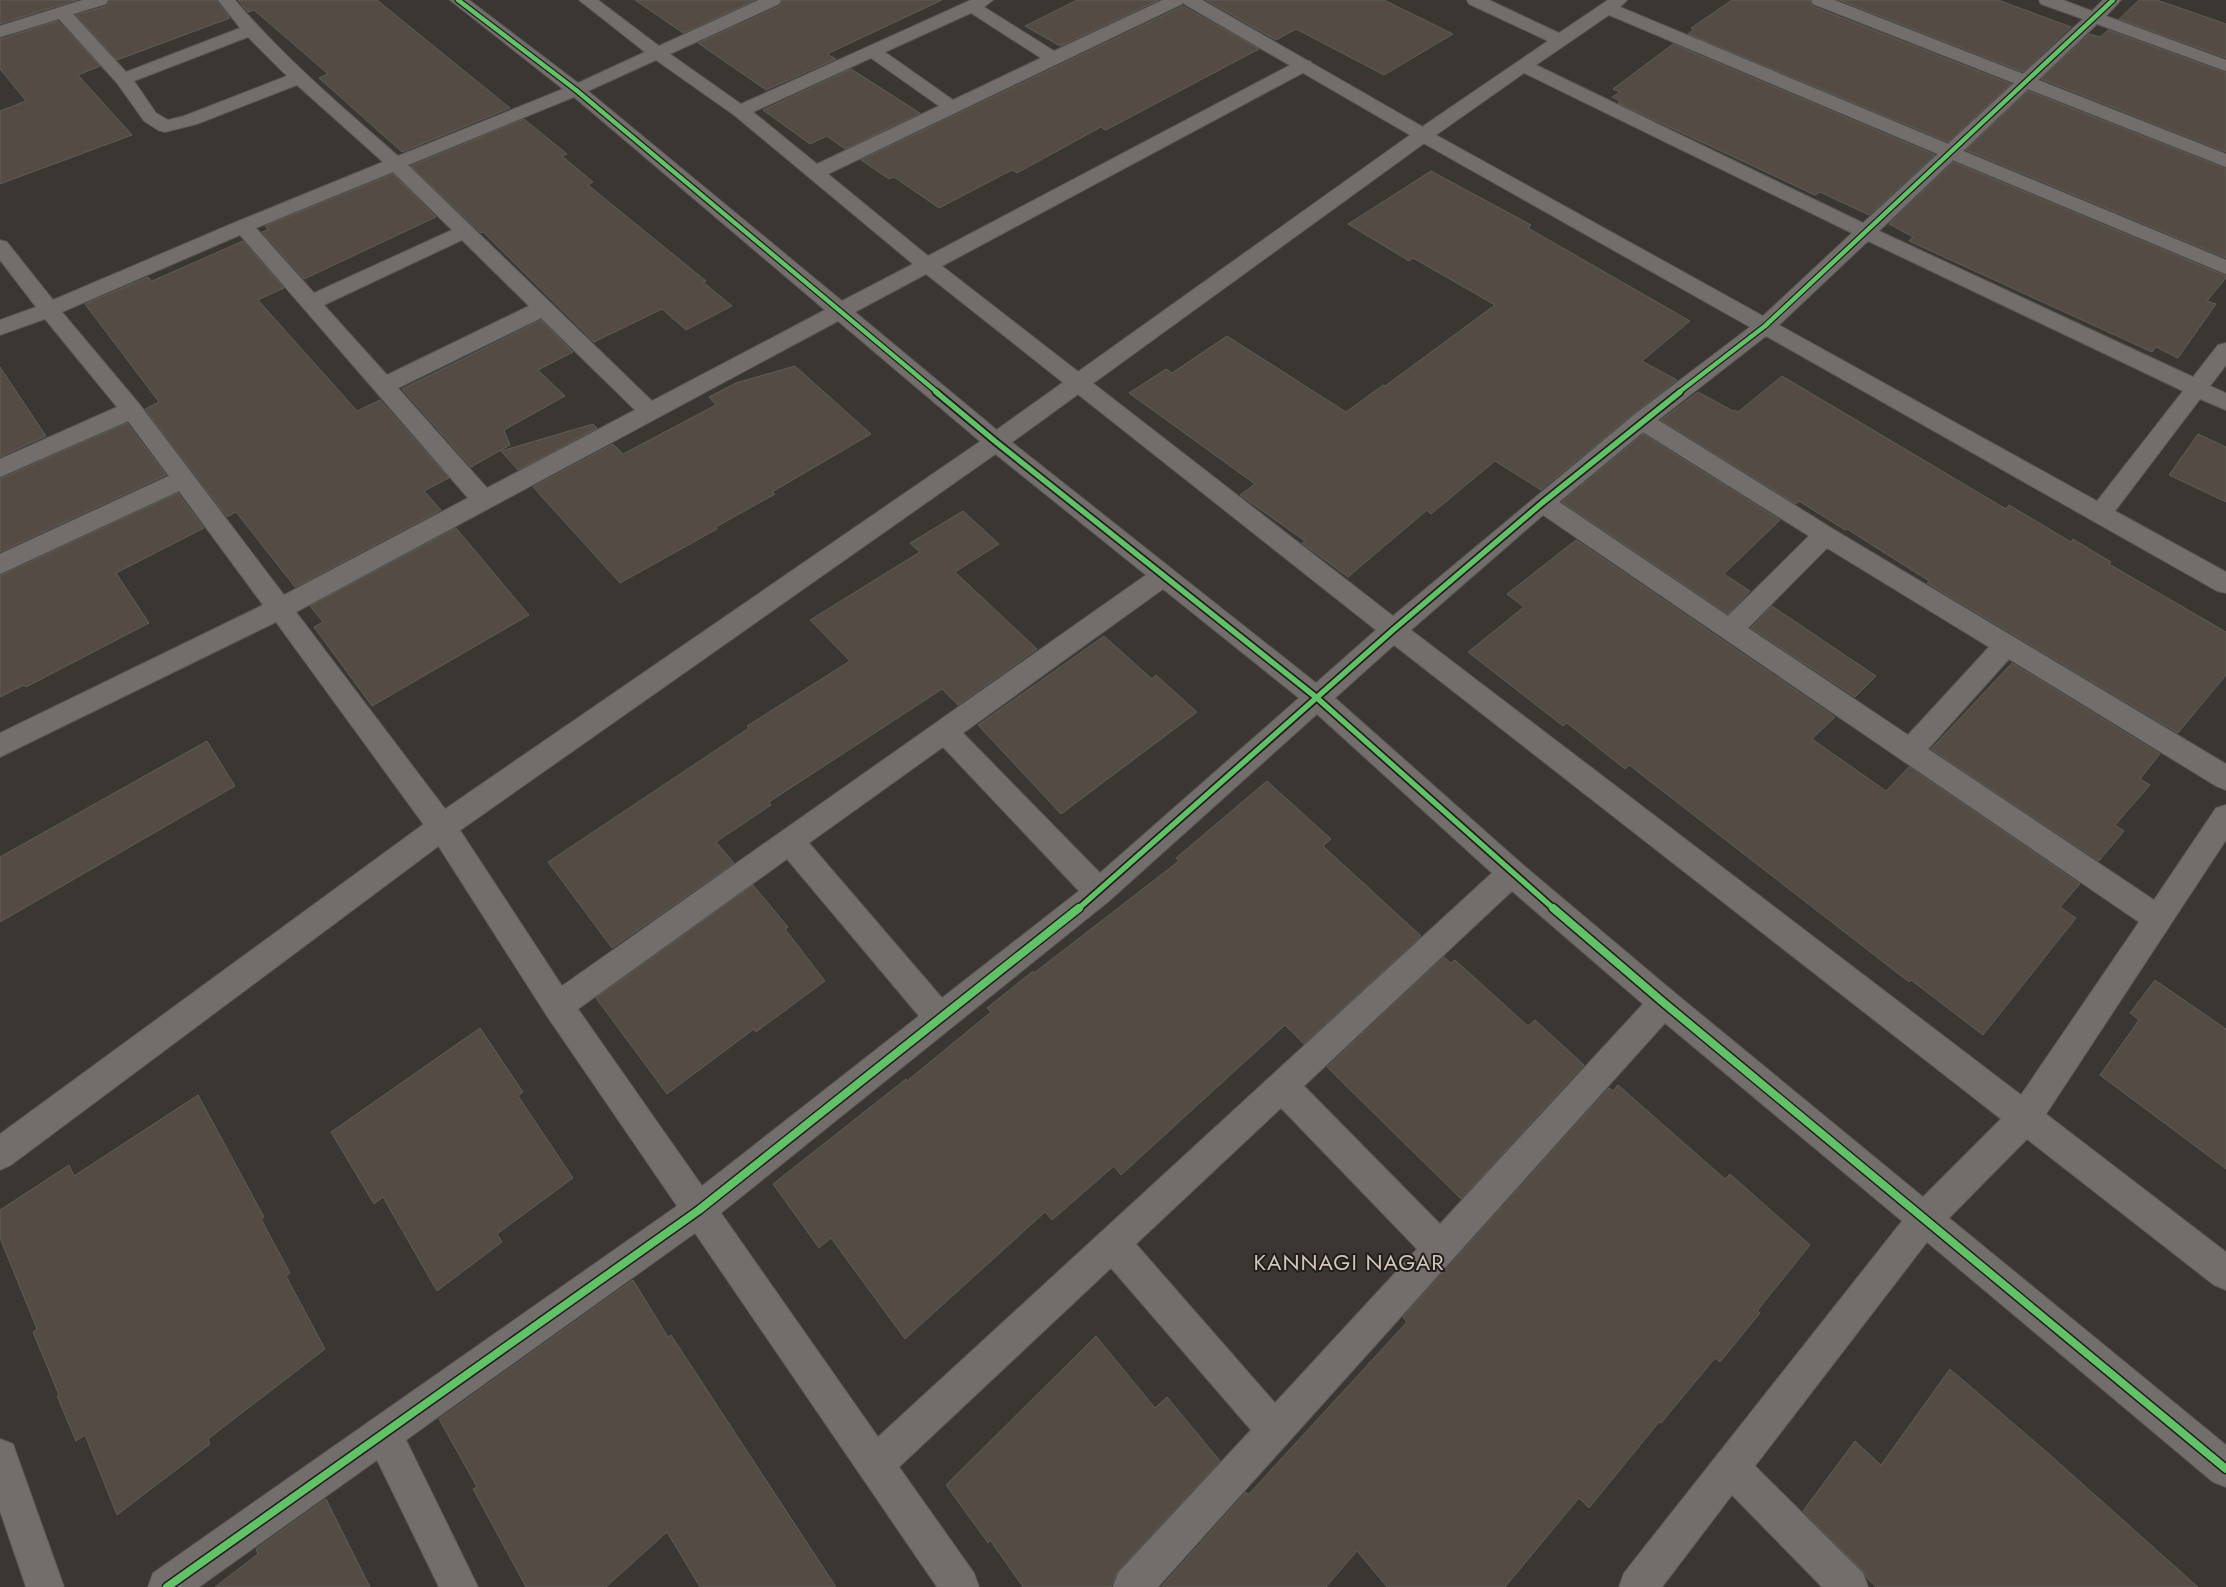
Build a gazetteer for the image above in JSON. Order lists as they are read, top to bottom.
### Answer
{
  "districts": ["KANNAGI NAGAR"]
}
